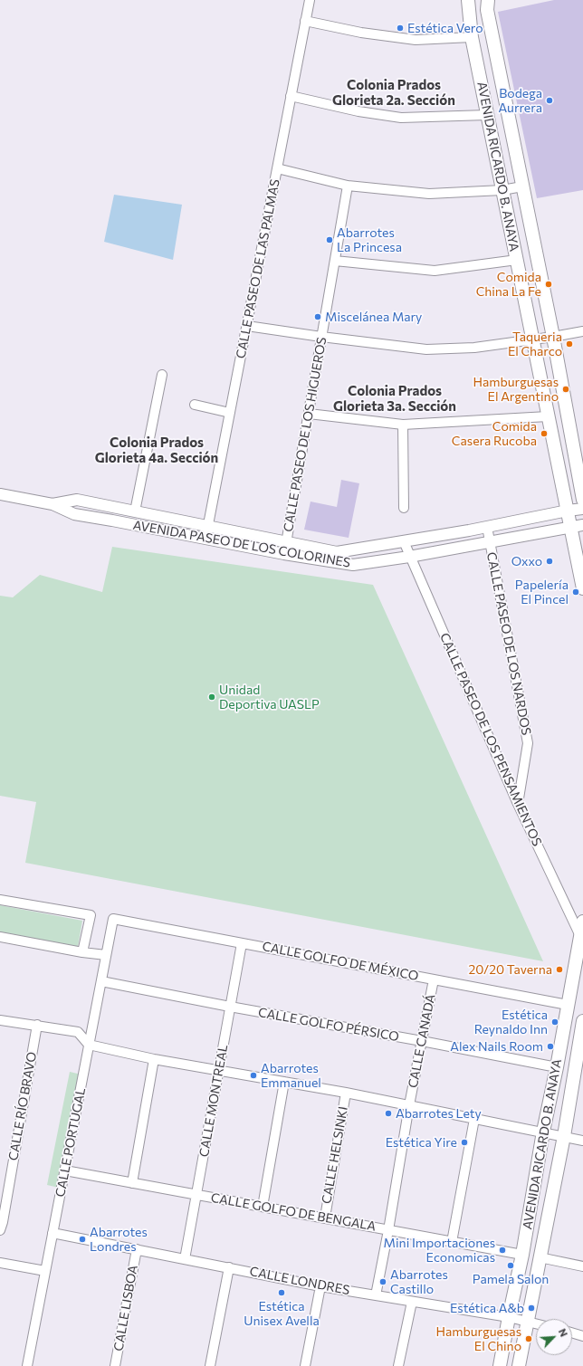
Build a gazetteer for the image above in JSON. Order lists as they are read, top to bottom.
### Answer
{
  "streets": {
    "main road": ["AVENIDA RICARDO B. ANAYA"],
    "street": [
      "CALLE PASEO DE LAS PALMAS",
      "CALLE PASEO DE LOS HIGUEROS",
      "AVENIDA PASEO DE LOS COLORINES",
      "CALLE PASEO DE LOS NARDOS",
      "CALLE PASEO DE LOS PENSAMIENTOS",
      "CALLE GOLFO DE MÉXICO",
      "CALLE GOLFO PÉRSICO",
      "CALLE CANADÁ",
      "CALLE MONTREAL",
      "CALLE RÍO BRAVO",
      "CALLE PORTUGAL",
      "CALLE HELSINKI",
      "CALLE GOLFO DE BENGALA",
      "CALLE LONDRES",
      "CALLE LISBOA"
    ]
  },
  "crossings": [
    ["AVENIDA RICARDO B. ANAYA", "AVENIDA PASEO DE LOS COLORINES"],
    ["AVENIDA RICARDO B. ANAYA", "CALLE PASEO DE LOS PENSAMIENTOS"],
    ["AVENIDA RICARDO B. ANAYA", "CALLE GOLFO DE MÉXICO"],
    ["AVENIDA RICARDO B. ANAYA", "CALLE GOLFO PÉRSICO"],
    ["AVENIDA RICARDO B. ANAYA", "CALLE GOLFO DE BENGALA"],
    ["AVENIDA RICARDO B. ANAYA", "CALLE LONDRES"],
    ["CALLE PASEO DE LAS PALMAS", "AVENIDA PASEO DE LOS COLORINES"],
    ["CALLE PASEO DE LOS HIGUEROS", "AVENIDA PASEO DE LOS COLORINES"],
    ["AVENIDA PASEO DE LOS COLORINES", "CALLE PASEO DE LOS NARDOS"],
    ["AVENIDA PASEO DE LOS COLORINES", "CALLE PASEO DE LOS PENSAMIENTOS"],
    ["CALLE PASEO DE LOS NARDOS", "CALLE PASEO DE LOS PENSAMIENTOS"],
    ["CALLE GOLFO DE MÉXICO", "CALLE CANADÁ"],
    ["CALLE GOLFO DE MÉXICO", "CALLE MONTREAL"],
    ["CALLE GOLFO DE MÉXICO", "CALLE PORTUGAL"],
    ["CALLE GOLFO PÉRSICO", "CALLE CANADÁ"],
    ["CALLE GOLFO PÉRSICO", "CALLE MONTREAL"],
    ["CALLE GOLFO PÉRSICO", "CALLE PORTUGAL"],
    ["CALLE CANADÁ", "CALLE GOLFO DE BENGALA"],
    ["CALLE CANADÁ", "CALLE LONDRES"],
    ["CALLE MONTREAL", "CALLE GOLFO DE BENGALA"],
    ["CALLE MONTREAL", "CALLE LONDRES"],
    ["CALLE PORTUGAL", "CALLE GOLFO DE BENGALA"],
    ["CALLE PORTUGAL", "CALLE LONDRES"],
    ["CALLE HELSINKI", "CALLE GOLFO DE BENGALA"],
    ["CALLE LONDRES", "CALLE LISBOA"]
  ],
  "districts": ["Colonia Prados Glorieta 2a. Sección", "Colonia Prados Glorieta 3a. Sección", "Colonia Prados Glorieta 4a. Sección"],
  "places": [
    "Estética Vero",
    "Bodega Aurrera",
    "Abarrotes La Princesa",
    "Comida China La Fe",
    "Miscelánea Mary",
    "Taqueria El Charco",
    "Hamburguesas El Argentino",
    "Comida Casera Rucoba",
    "Oxxo",
    "Papelería El Pincel",
    "Unidad Deportiva UASLP",
    "20/20 Taverna",
    "Estética Reynaldo Inn",
    "Alex Nails Room",
    "Abarrotes Emmanuel",
    "Abarrotes Lety",
    "Estética Yire",
    "Abarrotes Londres",
    "Mini Importaciones Economicas",
    "Pamela Salon",
    "Abarrotes Castillo",
    "Estética Unisex Avella",
    "Estética A&b",
    "Hamburguesas El Chino"
  ],
  "north": "top right"
}
